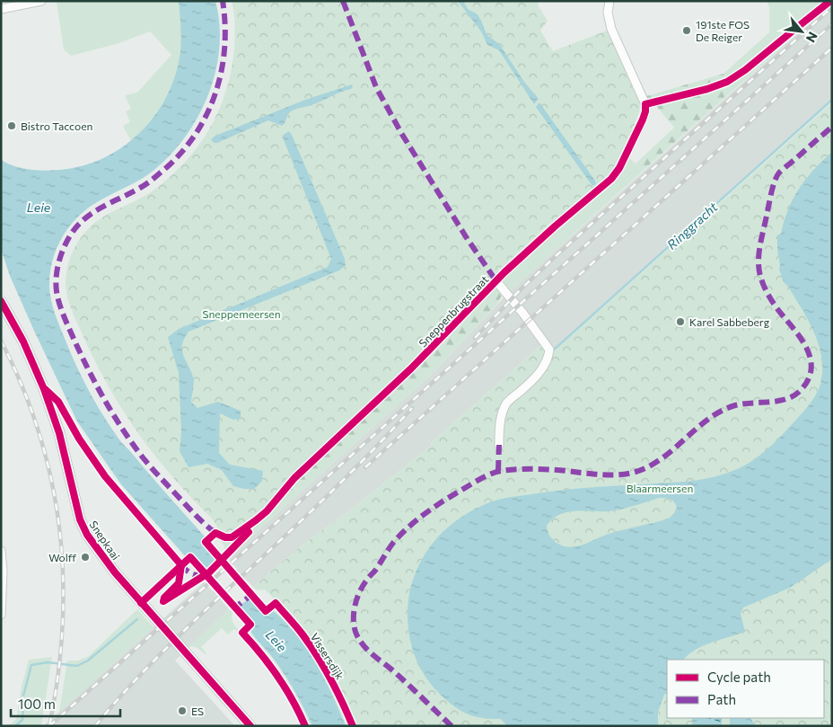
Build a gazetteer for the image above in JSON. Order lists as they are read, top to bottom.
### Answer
{
  "streets": {
    "street": ["Sneppenbrugstraat", "Snepkaai"],
    "cycle path": ["Vissersdijk"]
  },
  "water": ["Leie", "Ringgracht"],
  "parks": ["Sneppemeersen", "Blaarmeersen"],
  "places": [
    "191ste FOS De Reiger",
    "Bistro Taccoen",
    "Karel Sabbeberg",
    "Wolff",
    "ES"
  ],
  "legend": ["Cycle path", "Path"],
  "scale_bar": "100 m",
  "north": "bottom right"
}
